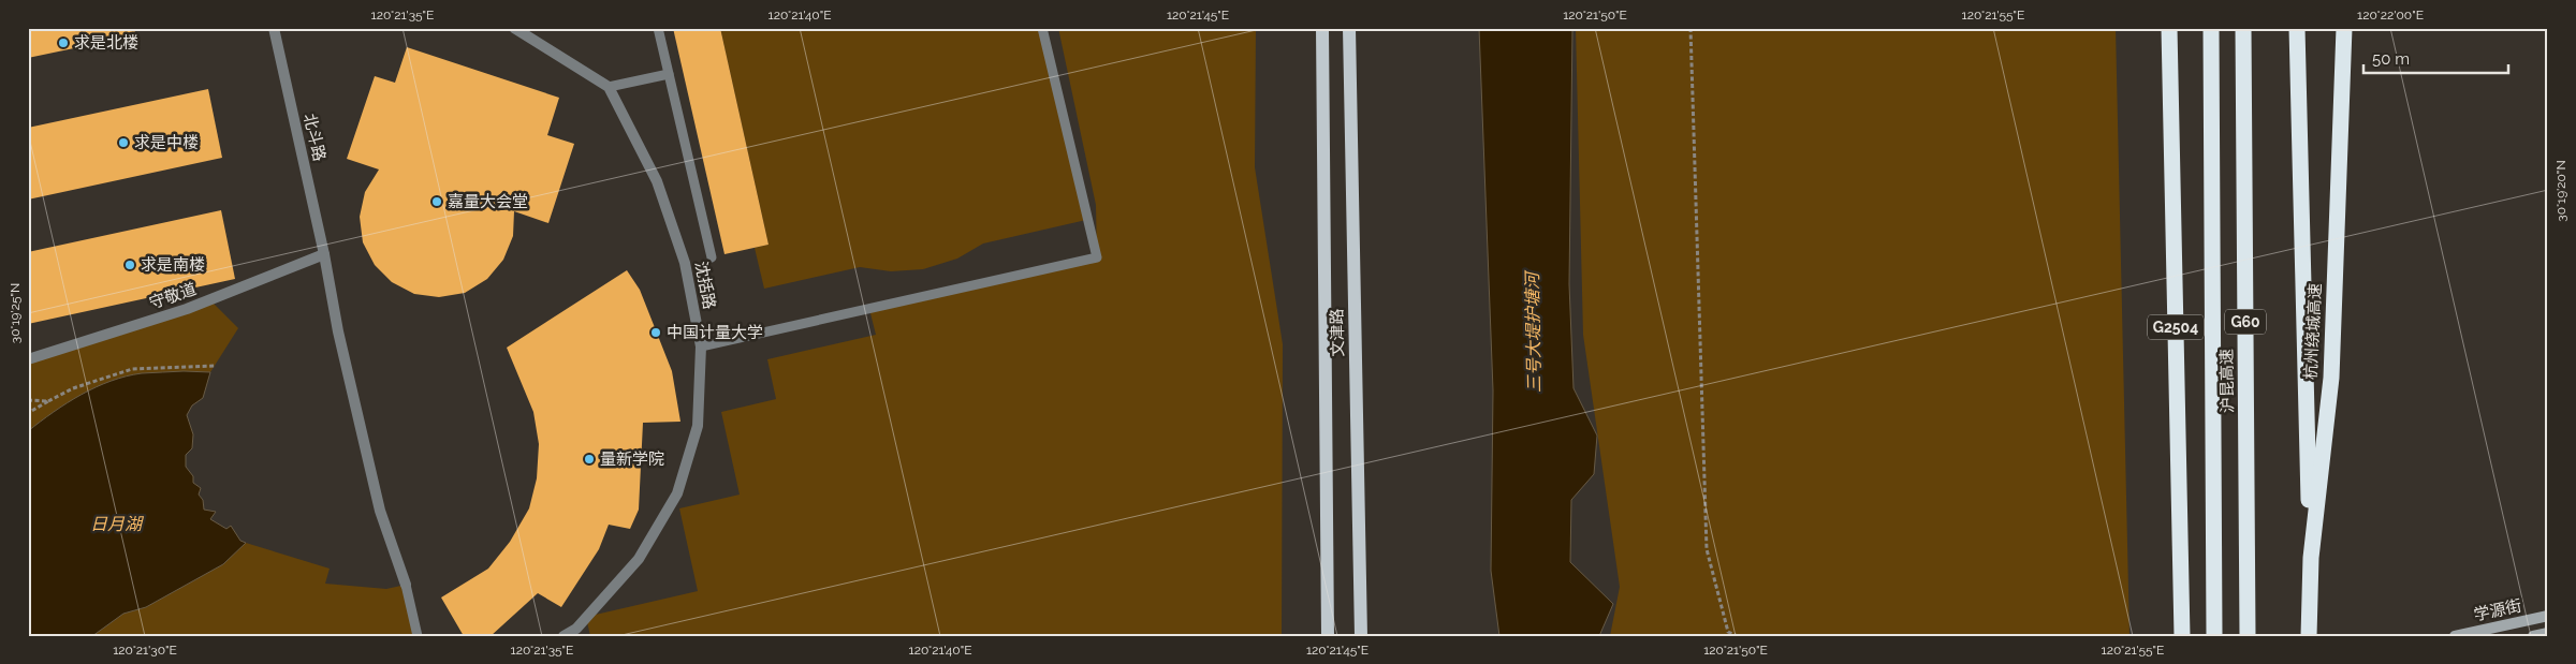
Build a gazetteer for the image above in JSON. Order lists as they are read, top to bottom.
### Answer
{
  "streets": {
    "highway": [
      "G60",
      "G2504",
      "杭州绕城高速",
      "沪昆高速"
    ],
    "main road": ["文津路", "学源街"],
    "street": ["北斗路", "沈括路", "守敬道"]
  },
  "crossings": [
    ["北斗路", "守敬道"]
  ],
  "water": ["三号大堤护塘河", "日月湖"],
  "places": [
    "求是北楼",
    "求是中楼",
    "嘉量大会堂",
    "求是南楼",
    "中国计量大学",
    "量新学院"
  ],
  "scale_bar": "50 m",
  "coordinates": [
    "120°21'35\"E",
    "120°21'40\"E",
    "120°21'45\"E",
    "120°21'50\"E",
    "120°21'55\"E",
    "120°22'00\"E",
    "30°19'20\"N",
    "30°19'25\"N",
    "120°21'30\"E"
  ]
}
